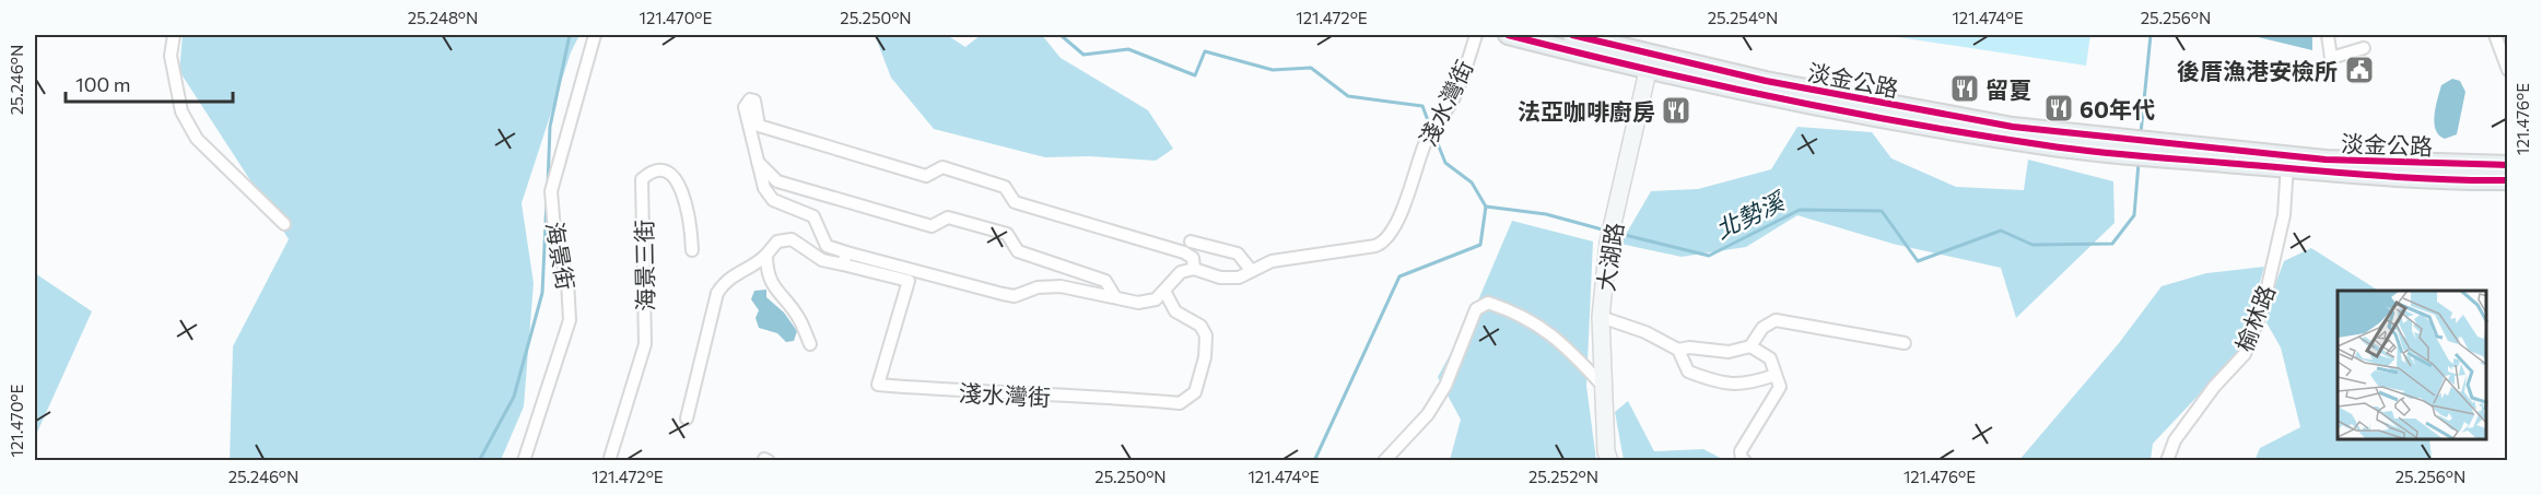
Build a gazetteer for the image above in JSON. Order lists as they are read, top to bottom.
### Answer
{
  "streets": {
    "main road": ["淡金公路"],
    "street": [
      "淺水灣街",
      "海景街",
      "大湖路",
      "海景三街",
      "榆林路"
    ]
  },
  "crossings": [
    ["淡金公路", "大湖路"],
    ["淡金公路", "榆林路"]
  ],
  "water": ["北勢溪"],
  "places": {
    "public building": ["後厝漁港安檢所"],
    "restaurant": ["留夏", "60年代", "法亞咖啡廚房"]
  },
  "scale_bar": "100 m",
  "coordinates": [
    "25.248°N",
    "121.470°E",
    "25.250°N",
    "121.472°E",
    "25.254°N",
    "121.474°E",
    "25.256°N",
    "25.246°N",
    "121.476°E",
    "25.252°N"
  ]
}
